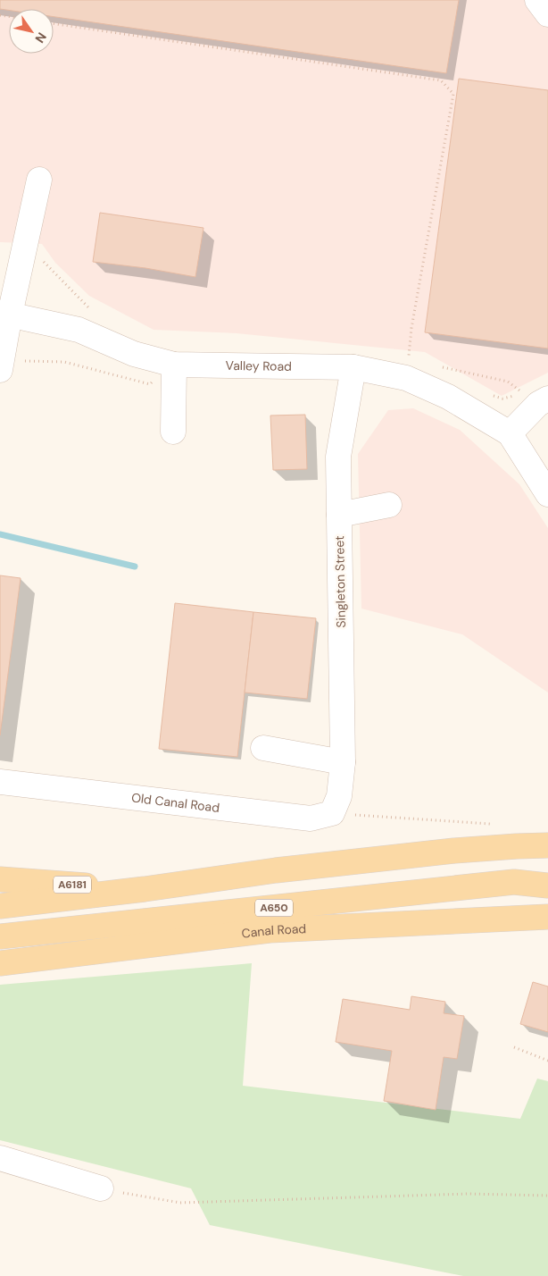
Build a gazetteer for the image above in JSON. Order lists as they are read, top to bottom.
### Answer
{
  "streets": {
    "main road": ["A6181", "A650", "Canal Road"],
    "street": ["Valley Road", "Singleton Street", "Old Canal Road"]
  },
  "crossings": [
    ["Valley Road", "Singleton Street"],
    ["Singleton Street", "Old Canal Road"]
  ],
  "north": "bottom right"
}
